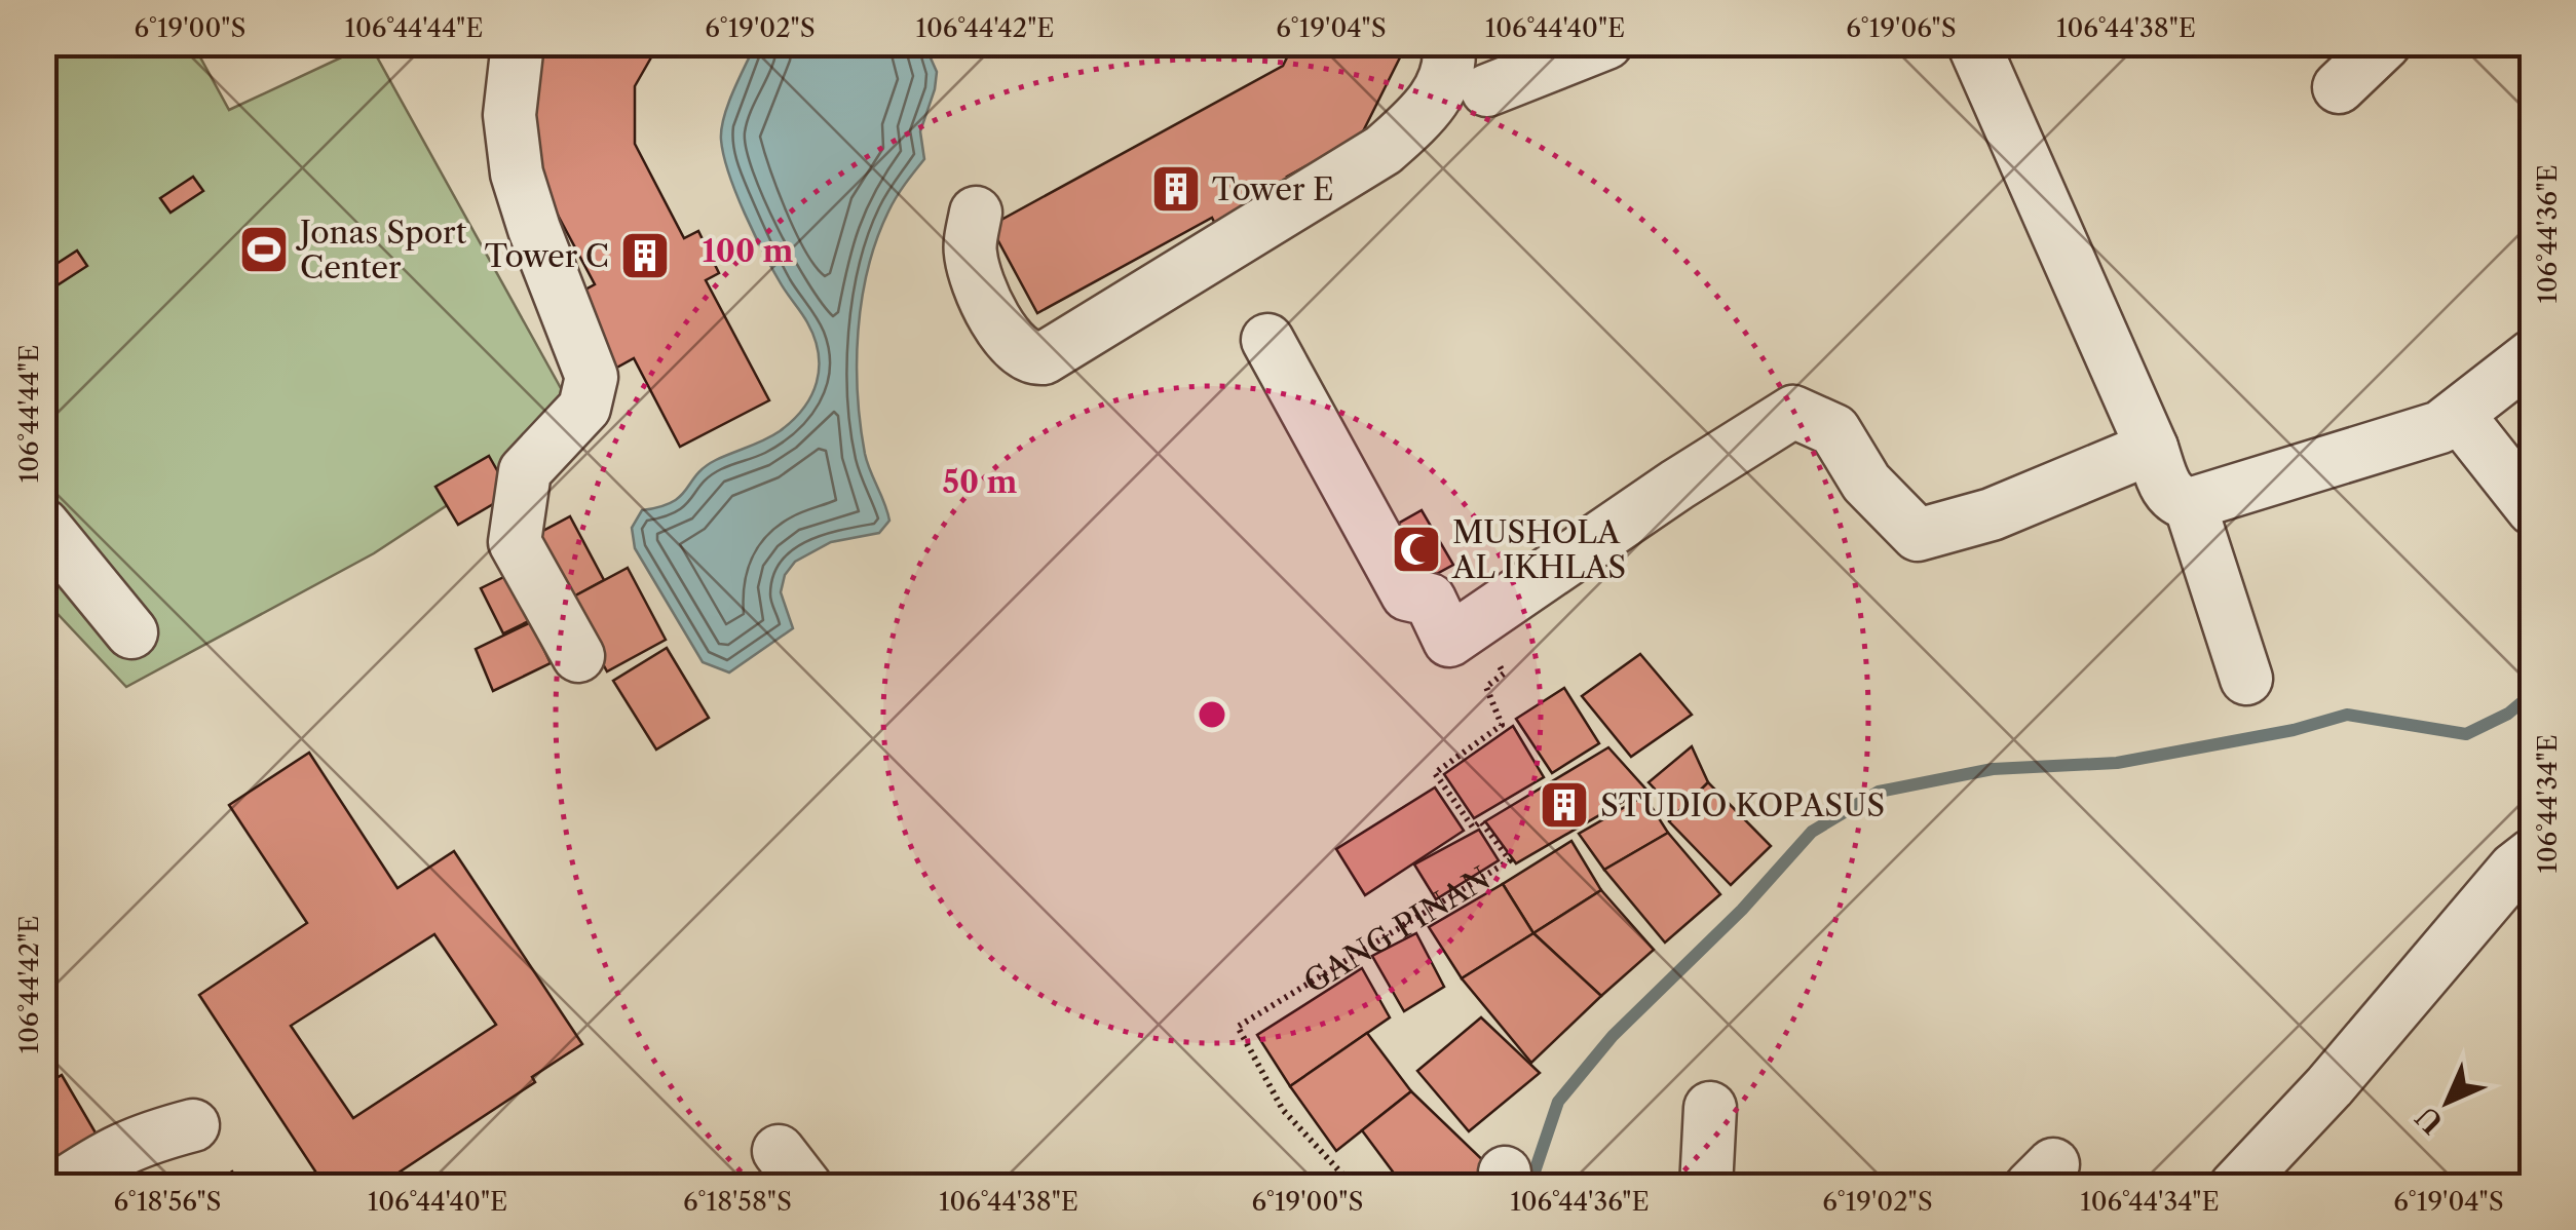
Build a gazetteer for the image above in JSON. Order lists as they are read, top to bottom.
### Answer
{
  "streets": {
    "path": ["GANG PINAN"]
  },
  "places": {
    "building": ["Tower E", "Tower C", "STUDIO KOPASUS"],
    "sports": ["Jonas Sport Center"],
    "mosque": ["MUSHOLA AL IKHLAS"]
  },
  "north": "bottom left",
  "coordinates": [
    "6°19'00\"S",
    "106°44'44\"E",
    "6°19'02\"S",
    "106°44'42\"E",
    "6°19'04\"S",
    "106°44'40\"E",
    "6°19'06\"S",
    "106°44'38\"E",
    "106°44'36\"E",
    "106°44'34\"E",
    "6°18'56\"S",
    "6°18'58\"S"
  ],
  "rings": ["100 m", "50 m"]
}
